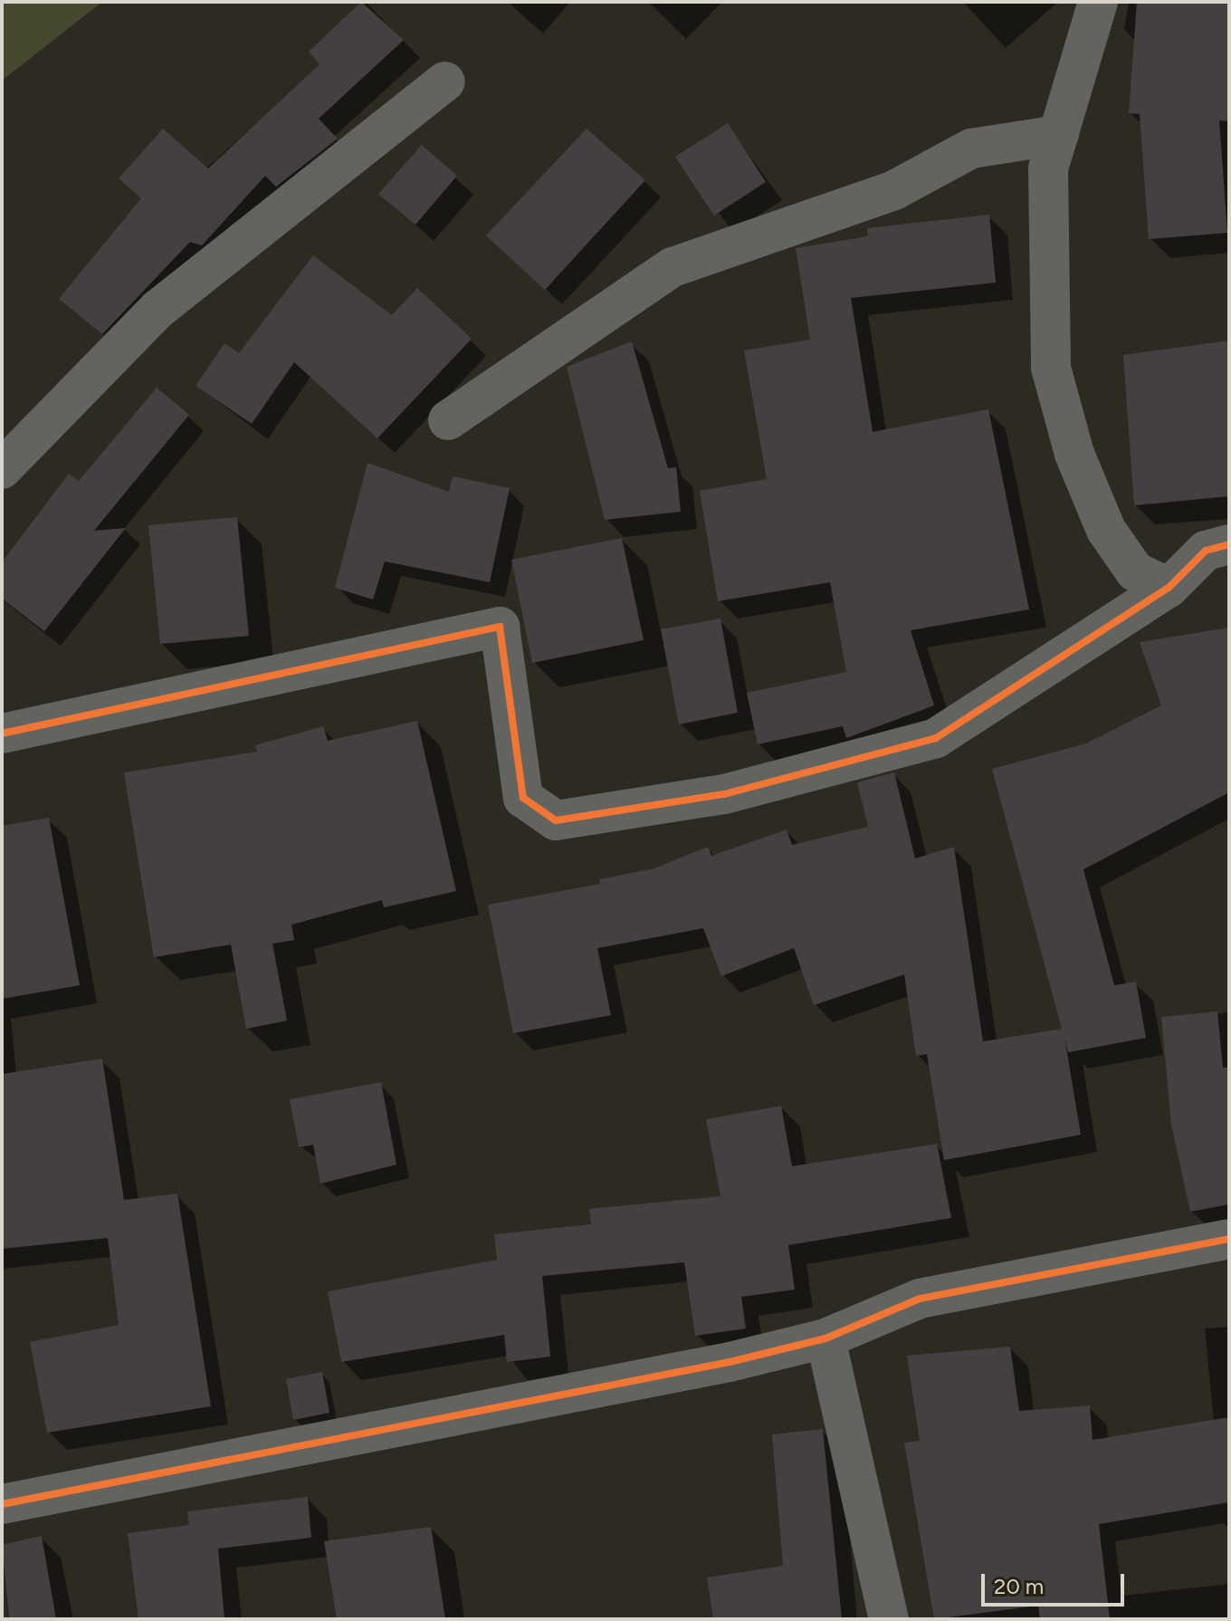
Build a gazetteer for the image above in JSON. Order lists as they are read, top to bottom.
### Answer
{
  "scale_bar": "20 m"
}
